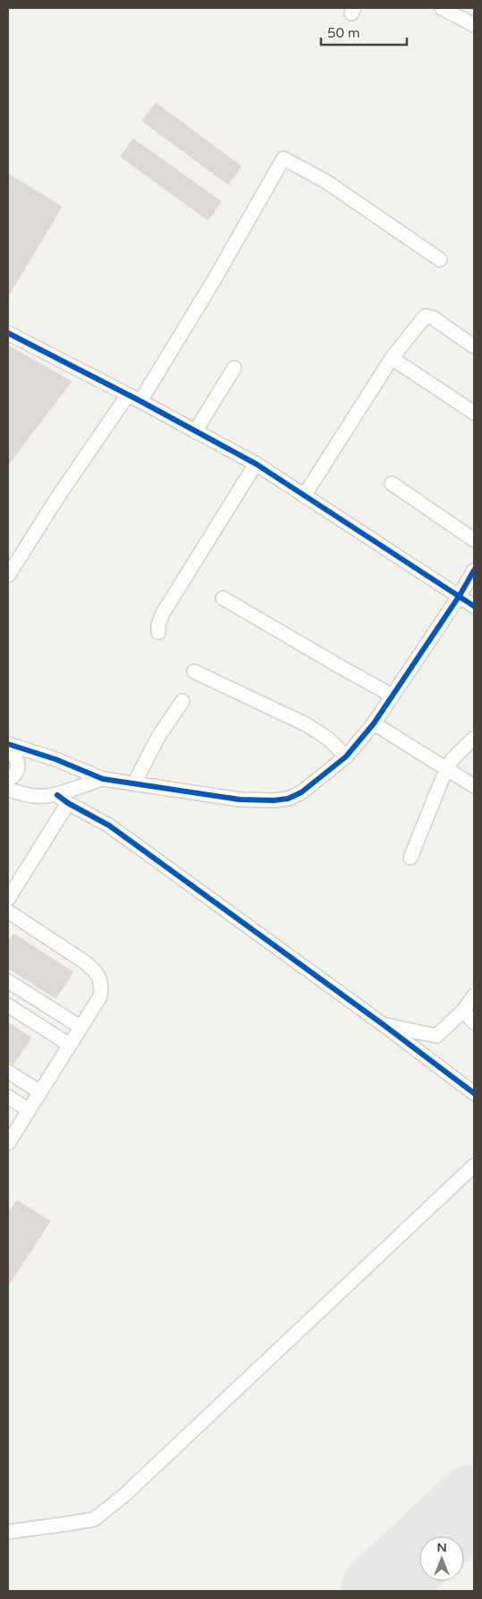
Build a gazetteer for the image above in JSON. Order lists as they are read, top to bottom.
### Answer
{
  "scale_bar": "50 m",
  "north": "top"
}
